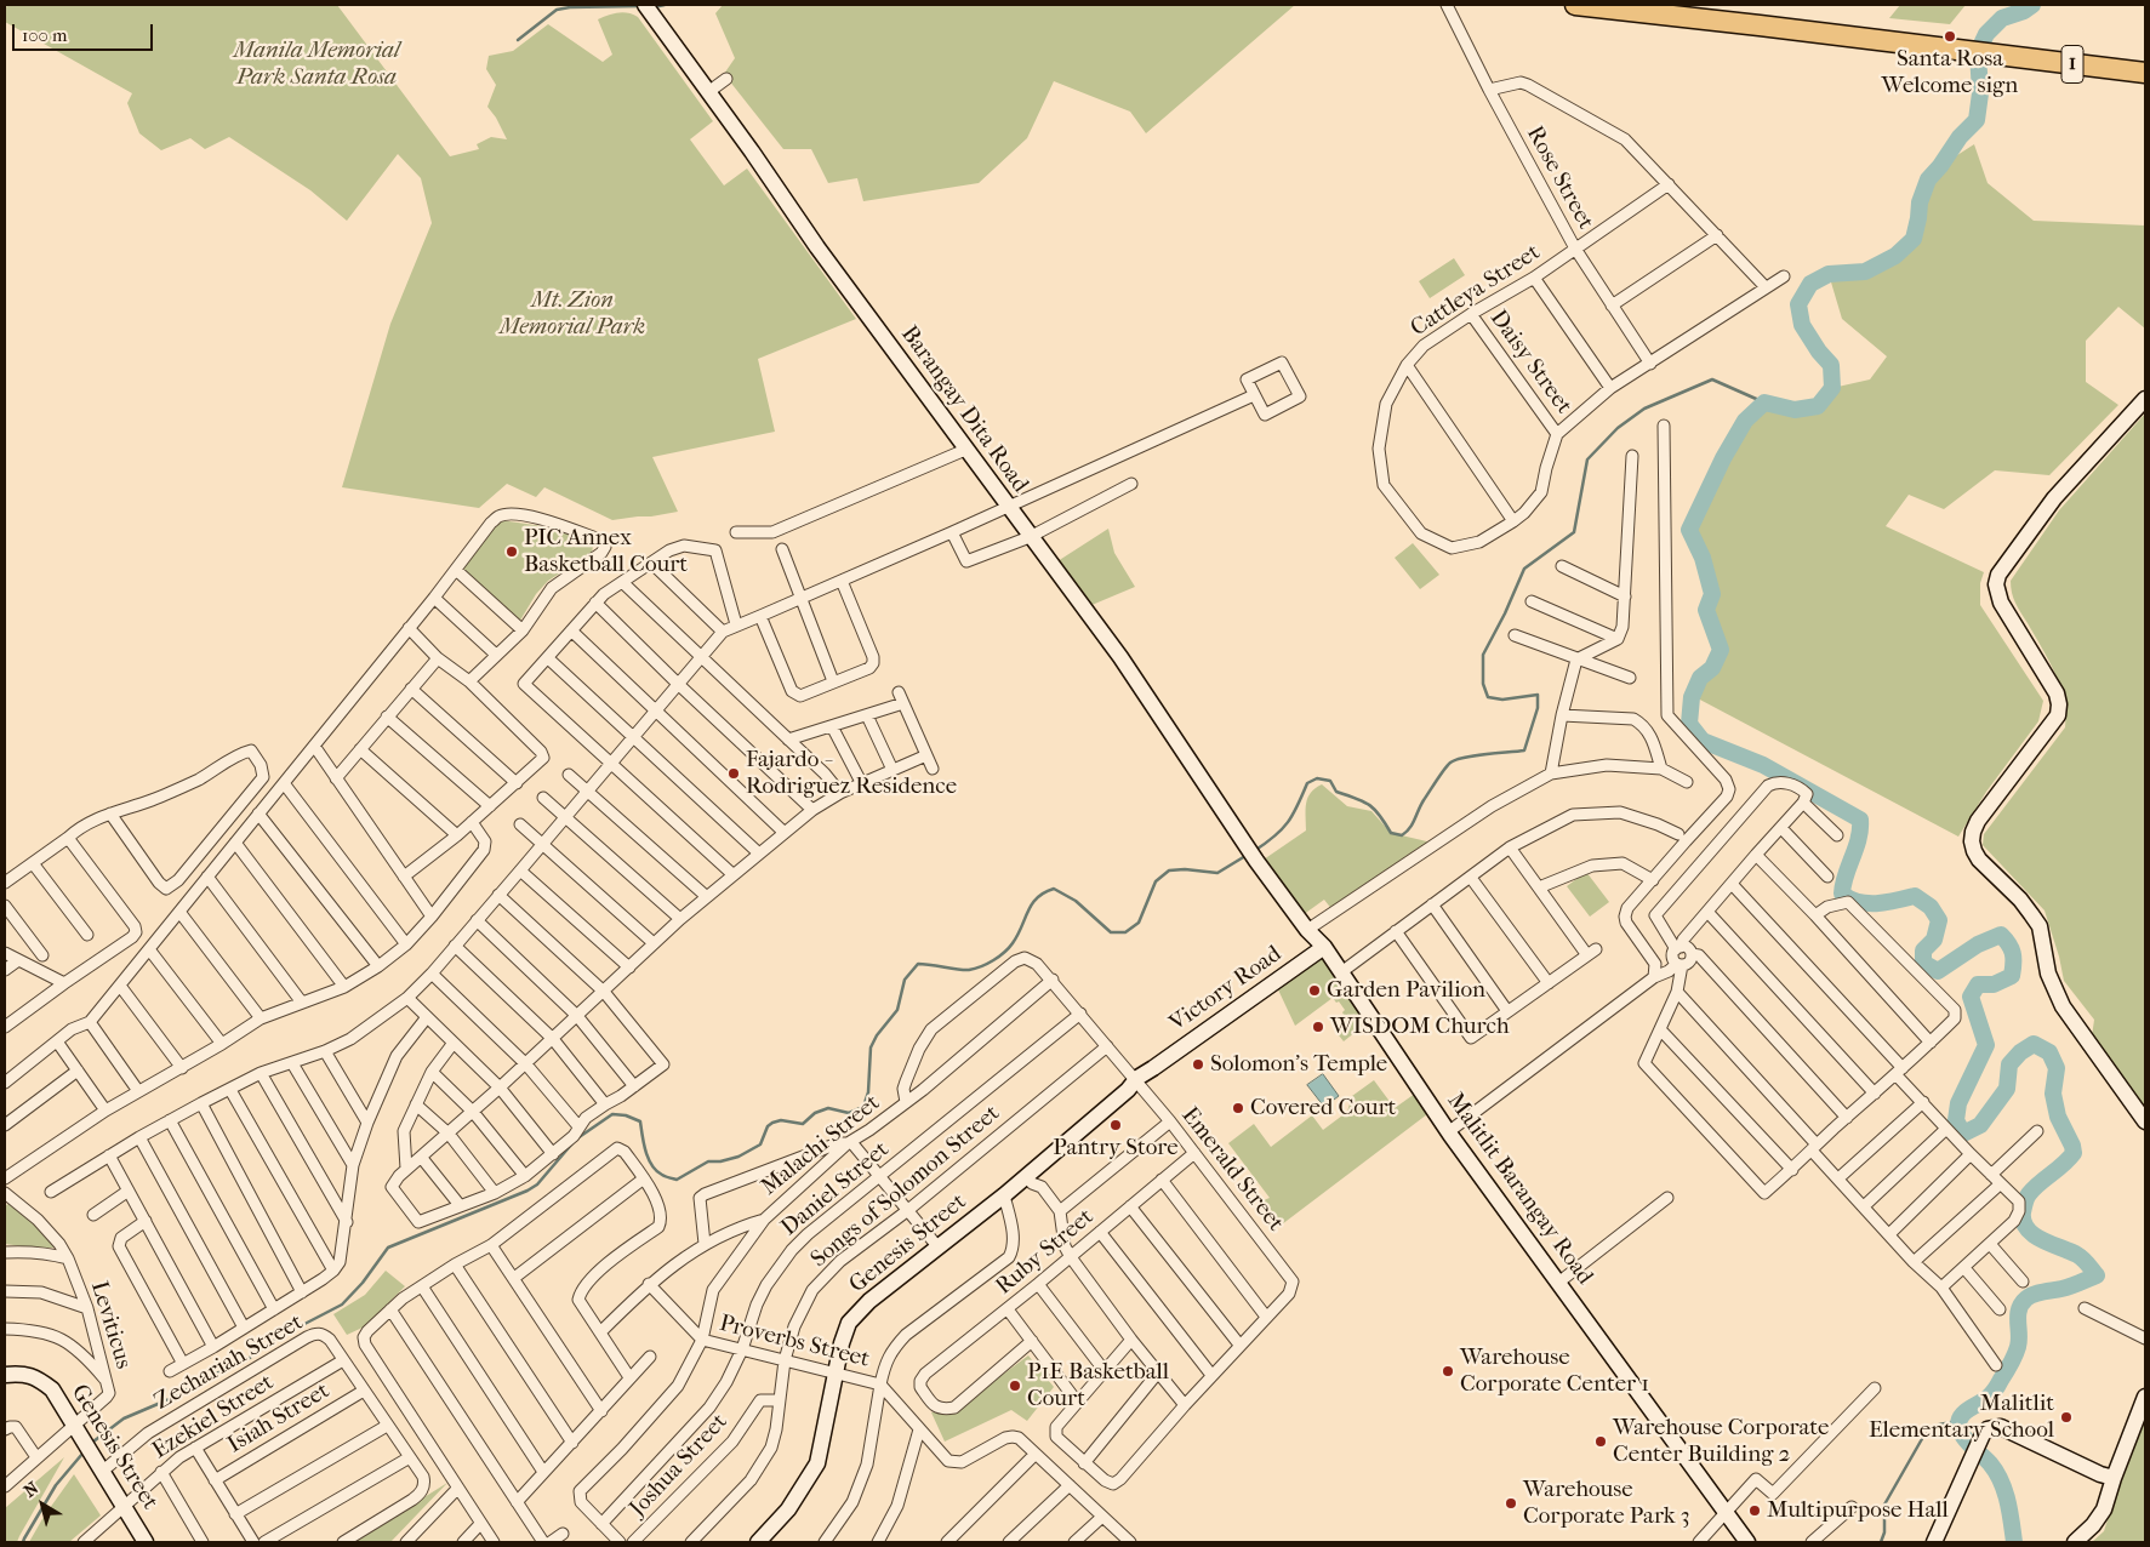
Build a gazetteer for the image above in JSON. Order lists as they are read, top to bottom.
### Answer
{
  "streets": {
    "highway": ["1"],
    "street": [
      "Rose Street",
      "Cattleya Street",
      "Daisy Street",
      "Barangay Dita Road",
      "Victory Road",
      "Malachi Street",
      "Emerald Street",
      "Songs of Solomon Street",
      "Daniel Street",
      "Malitlit Barangay Road",
      "Genesis Street",
      "Ruby Street",
      "Leviticus",
      "Proverbs Street",
      "Zechariah Street",
      "Ezekiel Street",
      "Isiah Street",
      "Joshua Street"
    ]
  },
  "crossings": [
    ["Rose Street", "Cattleya Street"],
    ["Cattleya Street", "Daisy Street"],
    ["Barangay Dita Road", "Malitlit Barangay Road"],
    ["Victory Road", "Emerald Street"],
    ["Victory Road", "Malitlit Barangay Road"],
    ["Victory Road", "Genesis Street"],
    ["Malachi Street", "Emerald Street"],
    ["Malachi Street", "Daniel Street"],
    ["Malachi Street", "Proverbs Street"],
    ["Emerald Street", "Songs of Solomon Street"],
    ["Emerald Street", "Daniel Street"],
    ["Emerald Street", "Genesis Street"],
    ["Emerald Street", "Ruby Street"],
    ["Songs of Solomon Street", "Proverbs Street"],
    ["Songs of Solomon Street", "Joshua Street"],
    ["Daniel Street", "Proverbs Street"],
    ["Genesis Street", "Leviticus"],
    ["Genesis Street", "Proverbs Street"],
    ["Genesis Street", "Zechariah Street"],
    ["Genesis Street", "Ezekiel Street"],
    ["Zechariah Street", "Ezekiel Street"],
    ["Zechariah Street", "Isiah Street"]
  ],
  "parks": ["Manila Memorial Park Santa Rosa", "Mt. Zion Memorial Park"],
  "places": [
    "Santa Rosa Welcome sign",
    "PIC Annex Basketball Court",
    "Fajardo - Rodriguez Residence",
    "Garden Pavilion",
    "WISDOM Church",
    "Solomon's Temple",
    "Covered Court",
    "Pantry Store",
    "Warehouse Corporate Center 1",
    "P1E Basketball Court",
    "Malitlit Elementary School",
    "Warehouse Corporate Center Building 2",
    "Warehouse Corporate Park 3",
    "Multipurpose Hall"
  ],
  "scale_bar": "100 m",
  "north": "top left"
}
